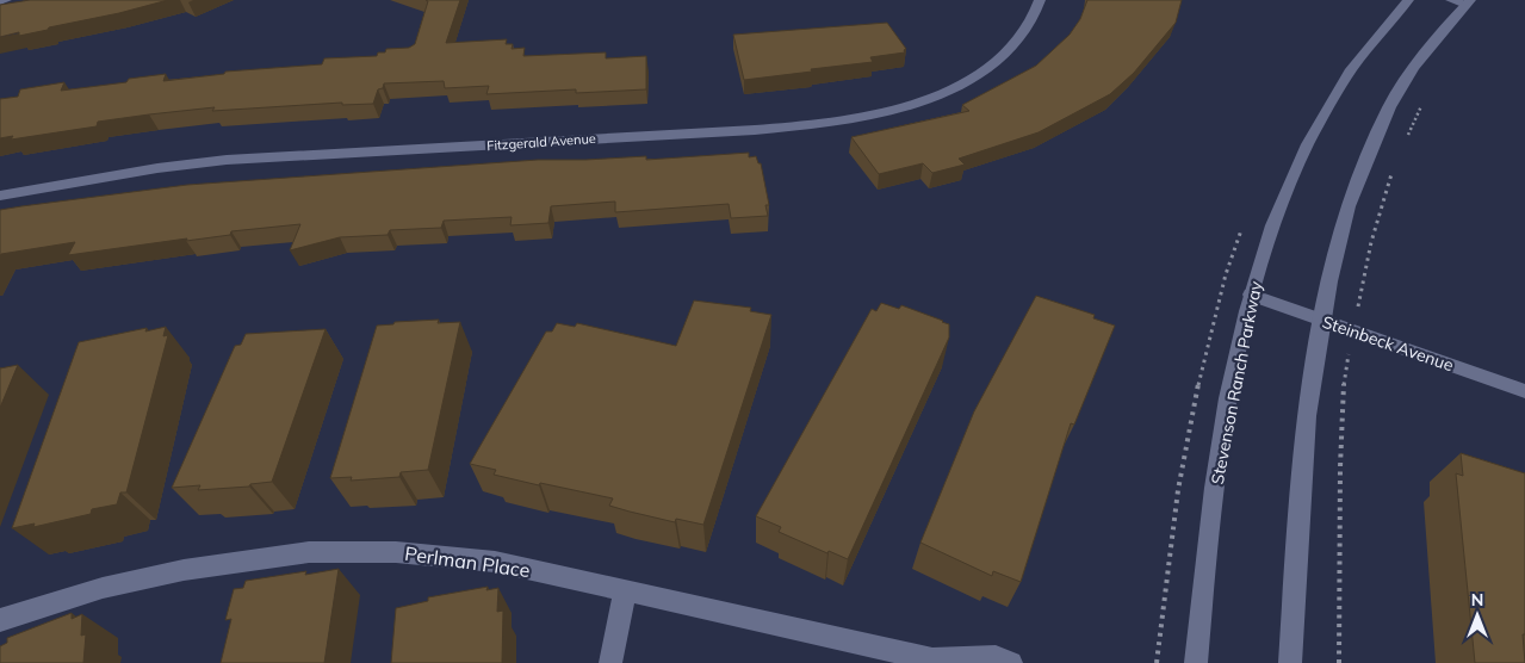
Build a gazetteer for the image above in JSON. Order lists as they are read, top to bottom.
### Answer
{
  "streets": {
    "street": [
      "Fitzgerald Avenue",
      "Steinbeck Avenue",
      "Stevenson Ranch Parkway",
      "Perlman Place"
    ]
  },
  "crossings": [
    ["Steinbeck Avenue", "Stevenson Ranch Parkway"]
  ],
  "north": "top"
}
